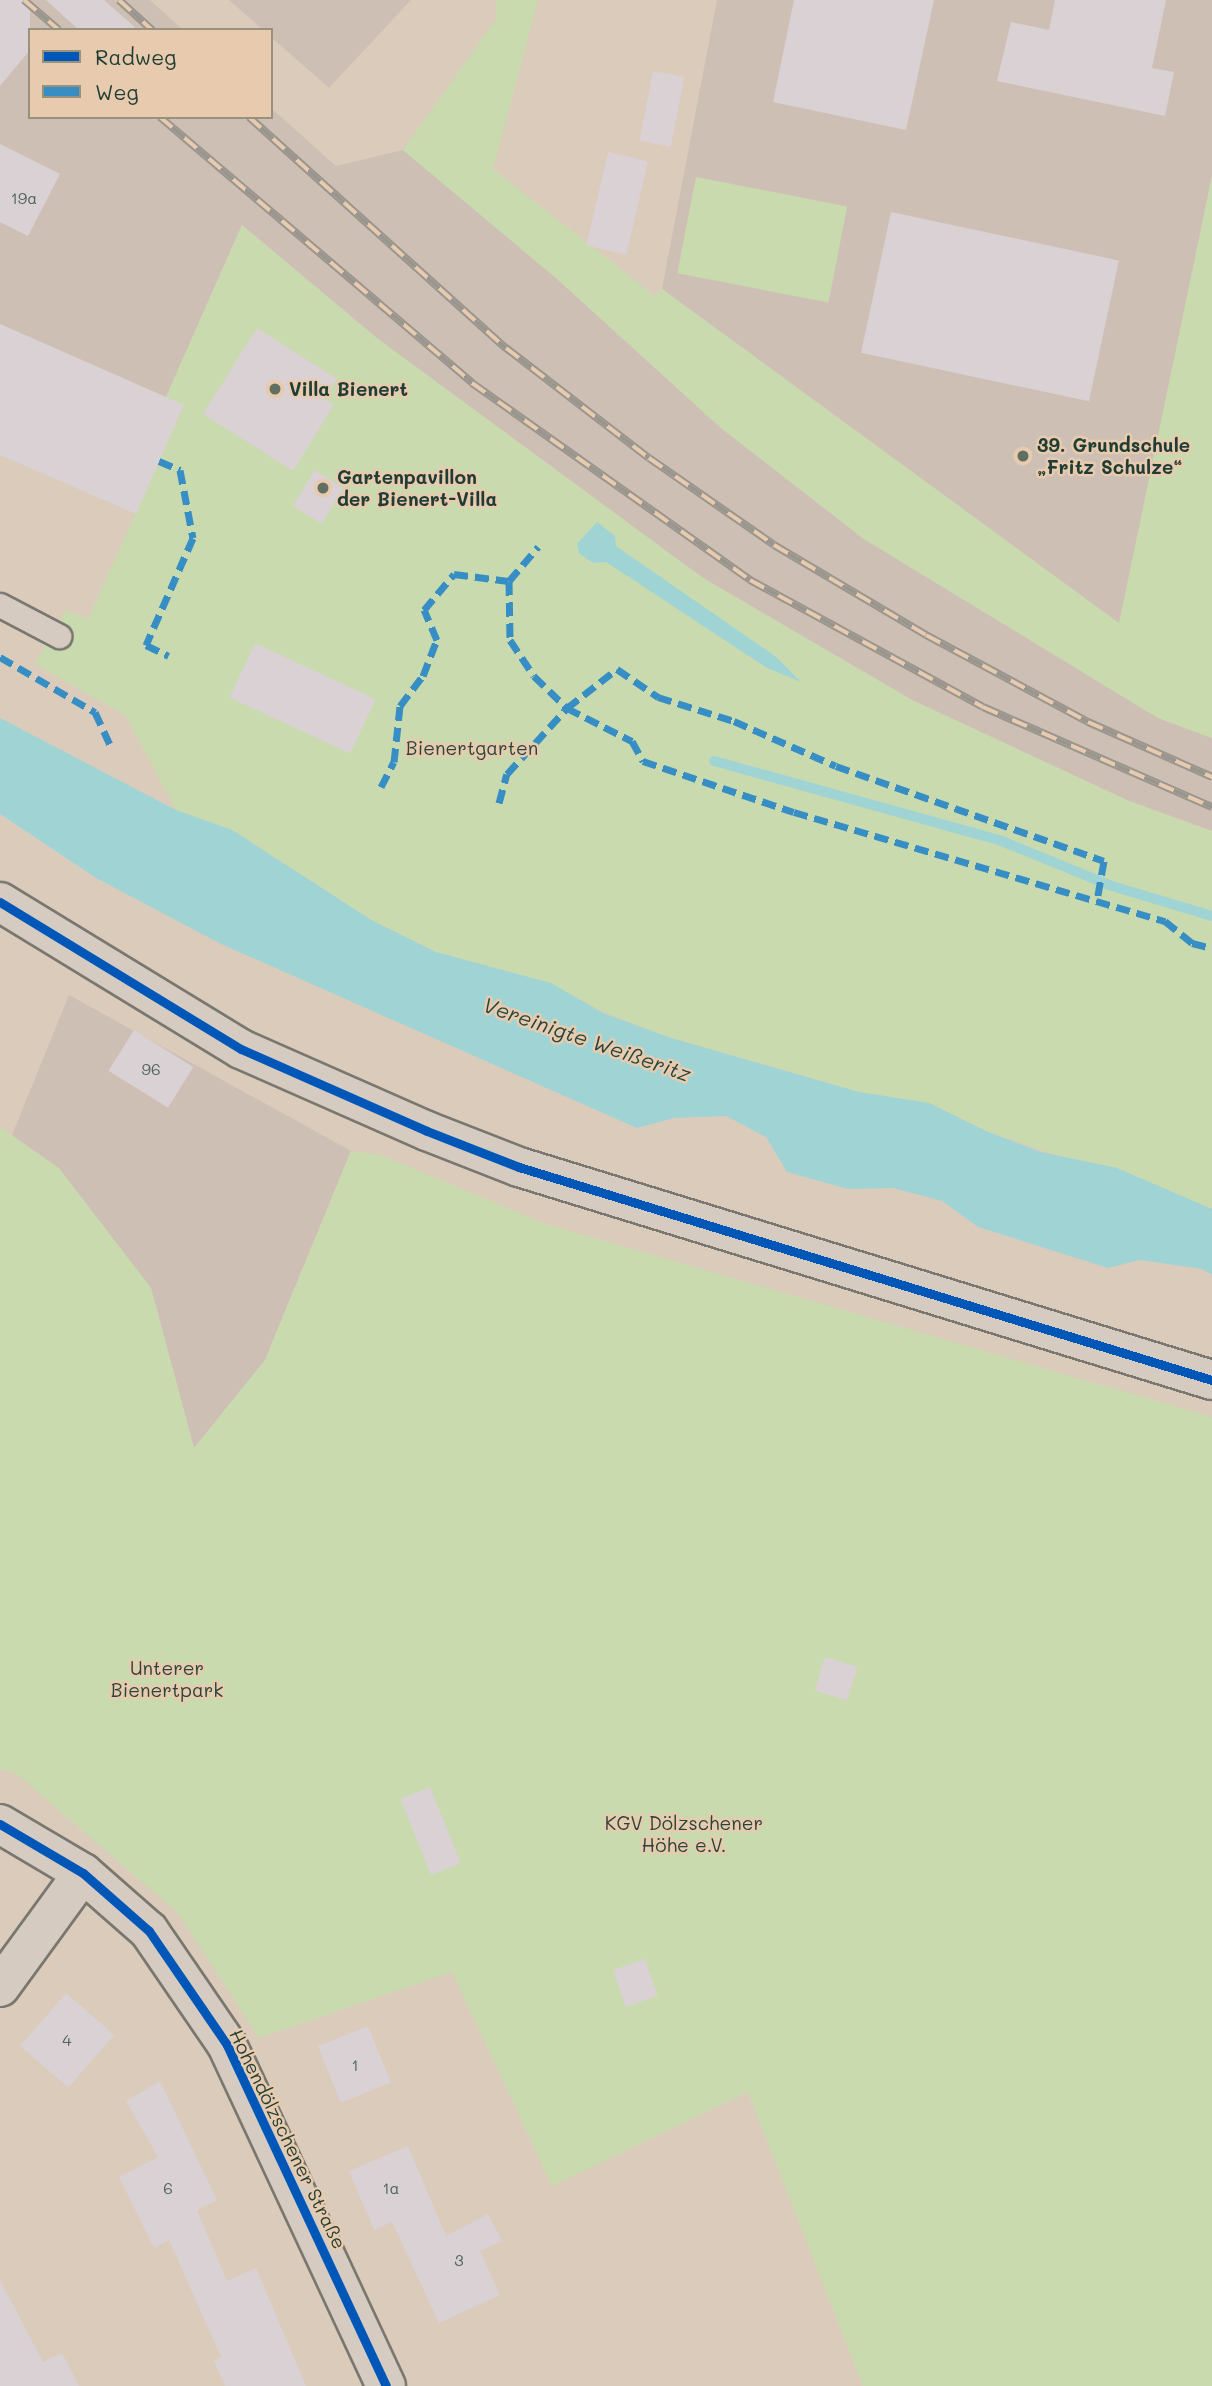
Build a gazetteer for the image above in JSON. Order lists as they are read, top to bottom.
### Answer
{
  "streets": {
    "main road": ["Hohendölzschener Straße"]
  },
  "water": ["Vereinigte Weißeritz"],
  "parks": ["Bienertgarten", "Unterer Bienertpark", "KGV Dölzschener Höhe e.V."],
  "places": ["Villa Bienert", "39. Grundschule „Fritz Schulze“", "Gartenpavillon der Bienert-Villa"],
  "house_numbers": [
    "19a",
    "96",
    "4",
    "1",
    "6",
    "1a",
    "3"
  ],
  "legend": ["Radweg", "Weg"]
}
